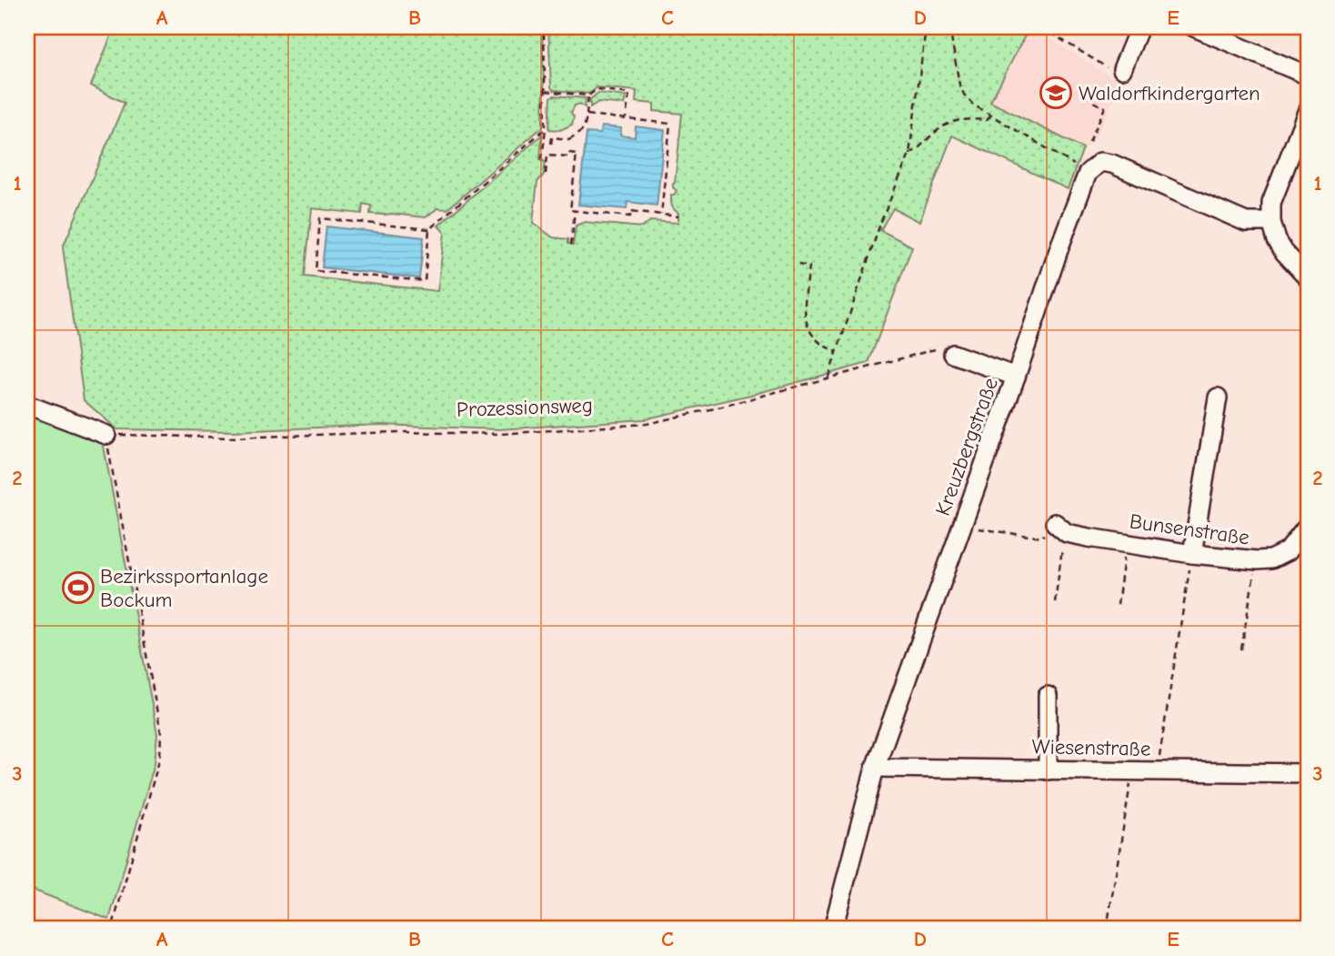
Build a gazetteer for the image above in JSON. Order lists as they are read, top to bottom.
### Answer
{
  "streets": {
    "street": ["Kreuzbergstraße", "Bunsenstraße", "Wiesenstraße"],
    "path": ["Prozessionsweg"]
  },
  "crossings": [
    ["Kreuzbergstraße", "Wiesenstraße"]
  ],
  "places": {
    "school or university": ["Waldorfkindergarten"],
    "sports": ["Bezirkssportanlage Bockum"]
  },
  "grid": {
    "columns": [
      "A",
      "B",
      "C",
      "D",
      "E"
    ],
    "rows": ["1", "2", "3"]
  }
}
